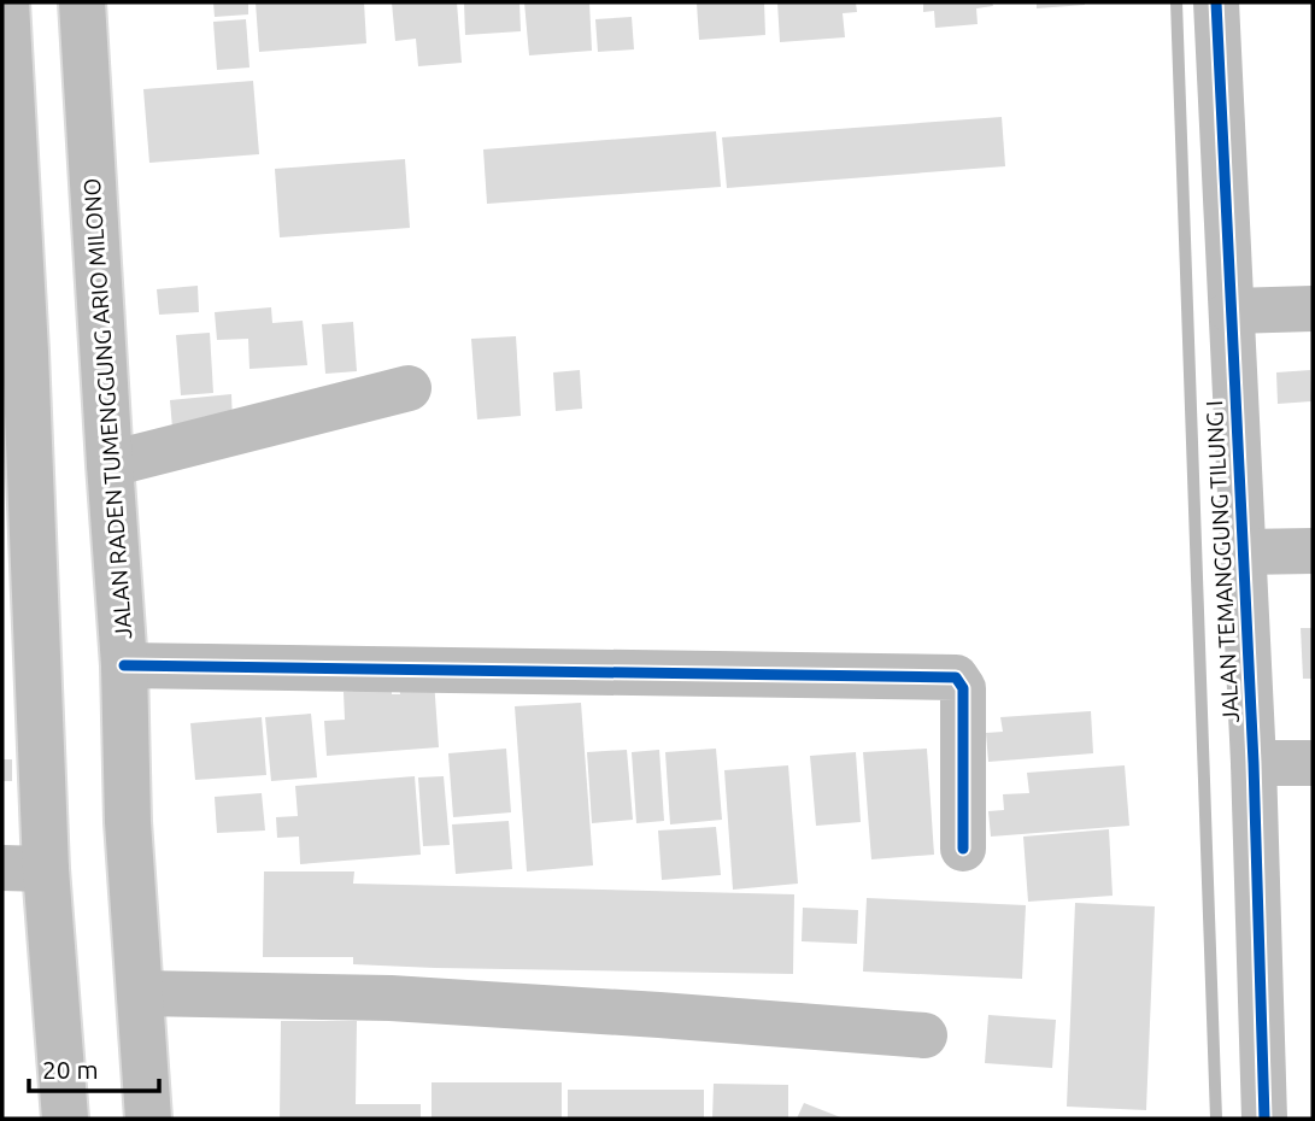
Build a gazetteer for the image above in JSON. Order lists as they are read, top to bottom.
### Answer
{
  "streets": {
    "main road": ["JALAN RADEN TUMENGGUNG ARIO MILONO", "JALAN TEMANGGUNG TILUNG I"]
  },
  "scale_bar": "20 m"
}
